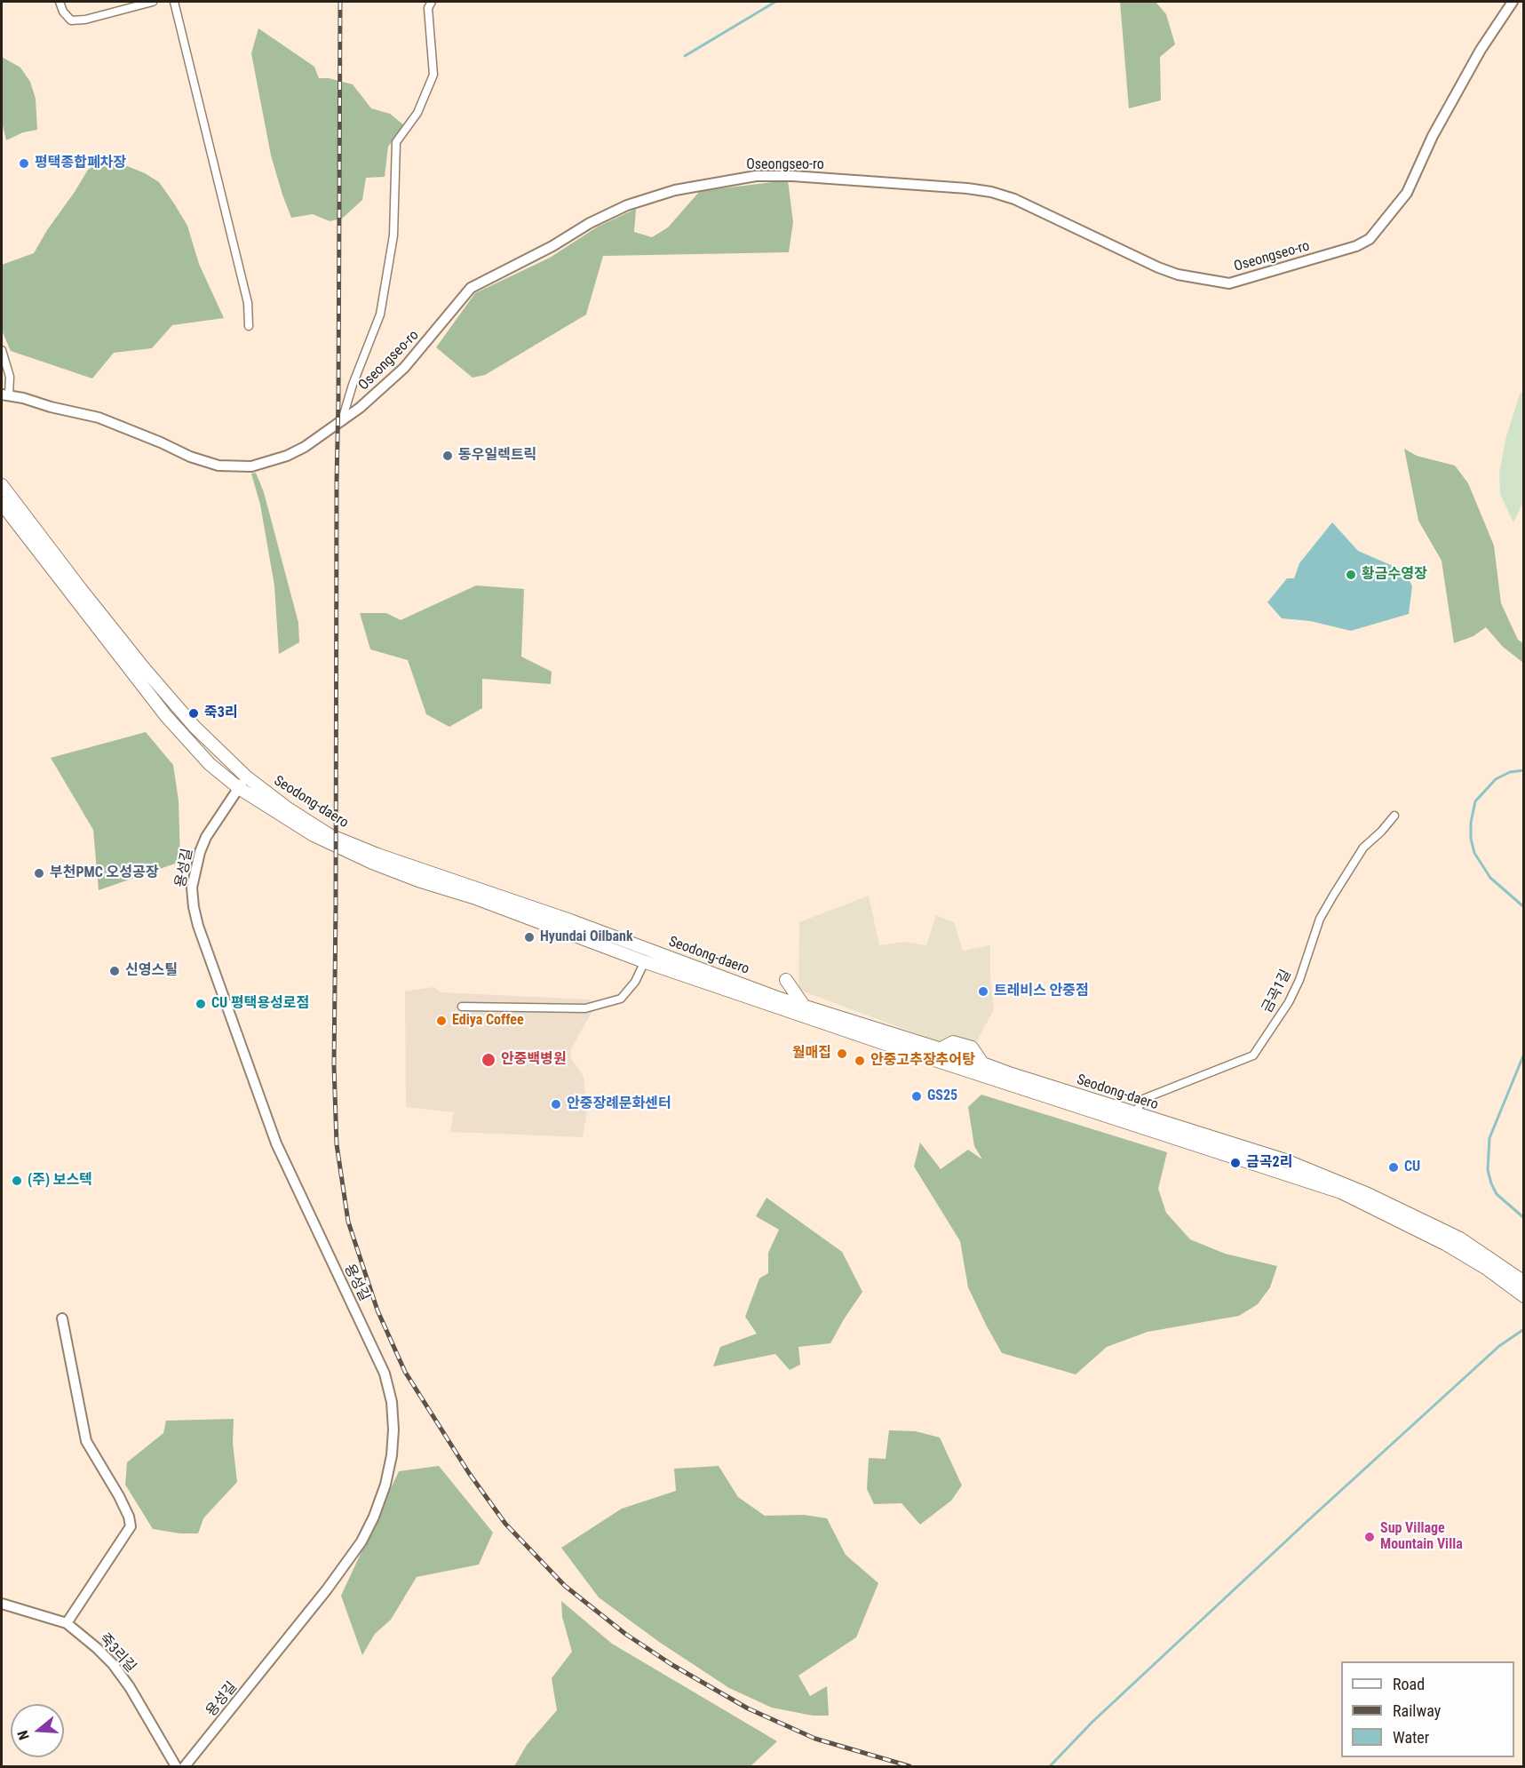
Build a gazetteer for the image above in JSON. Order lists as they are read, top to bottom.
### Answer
{
  "streets": {
    "main road": ["Seodong-daero"],
    "street": [
      "Oseongseo-ro",
      "용성길",
      "금곡1길",
      "죽3리길"
    ]
  },
  "crossings": [
    ["Seodong-daero", "용성길"],
    ["Seodong-daero", "금곡1길"]
  ],
  "places": [
    "평택종합폐차장",
    "동우일렉트릭",
    "황금수영장",
    "죽3리",
    "부천PMC 오성공장",
    "Hyundai Oilbank",
    "신영스틸",
    "트레비스 안중점",
    "CU 평택용성로점",
    "Ediya Coffee",
    "월매집",
    "안중백병원",
    "안중고추장추어탕",
    "GS25",
    "안중장례문화센터",
    "금곡2리",
    "CU",
    "(주) 보스텍",
    "Sup Village Mountain Villa"
  ],
  "legend": ["Road", "Railway", "Water"],
  "north": "left"
}
